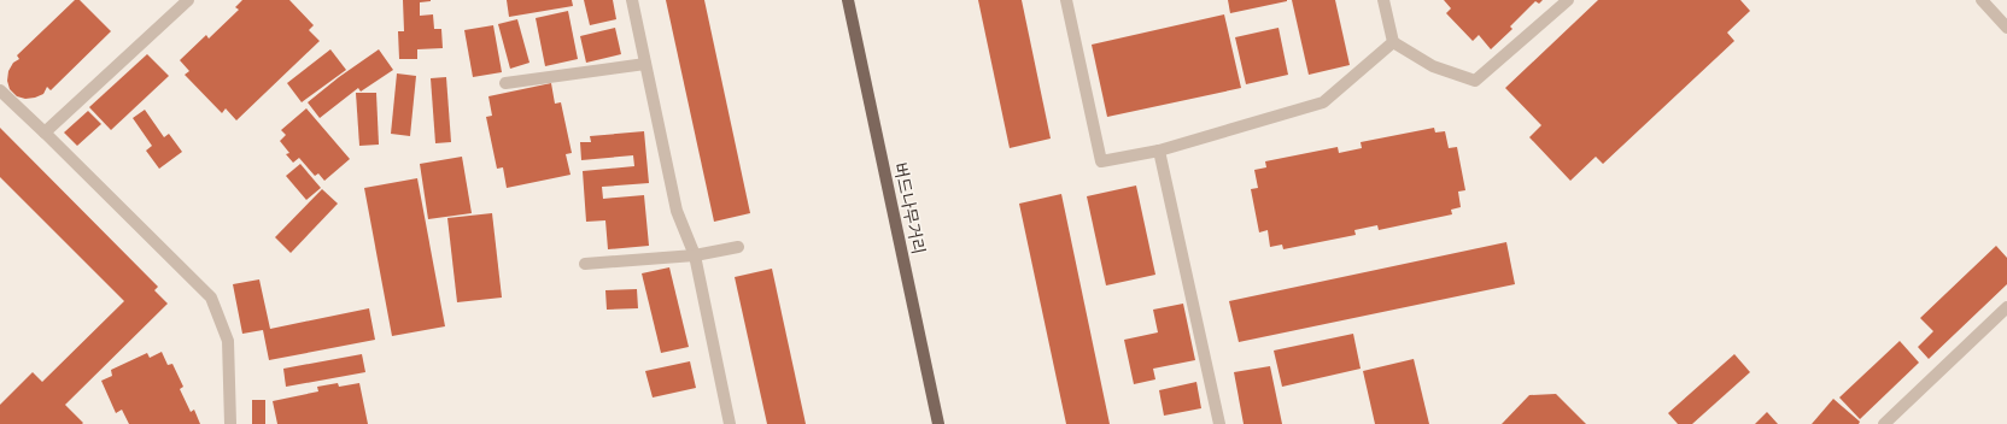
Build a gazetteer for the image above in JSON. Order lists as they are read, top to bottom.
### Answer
{
  "streets": {
    "main road": ["버드나무거리"]
  }
}
